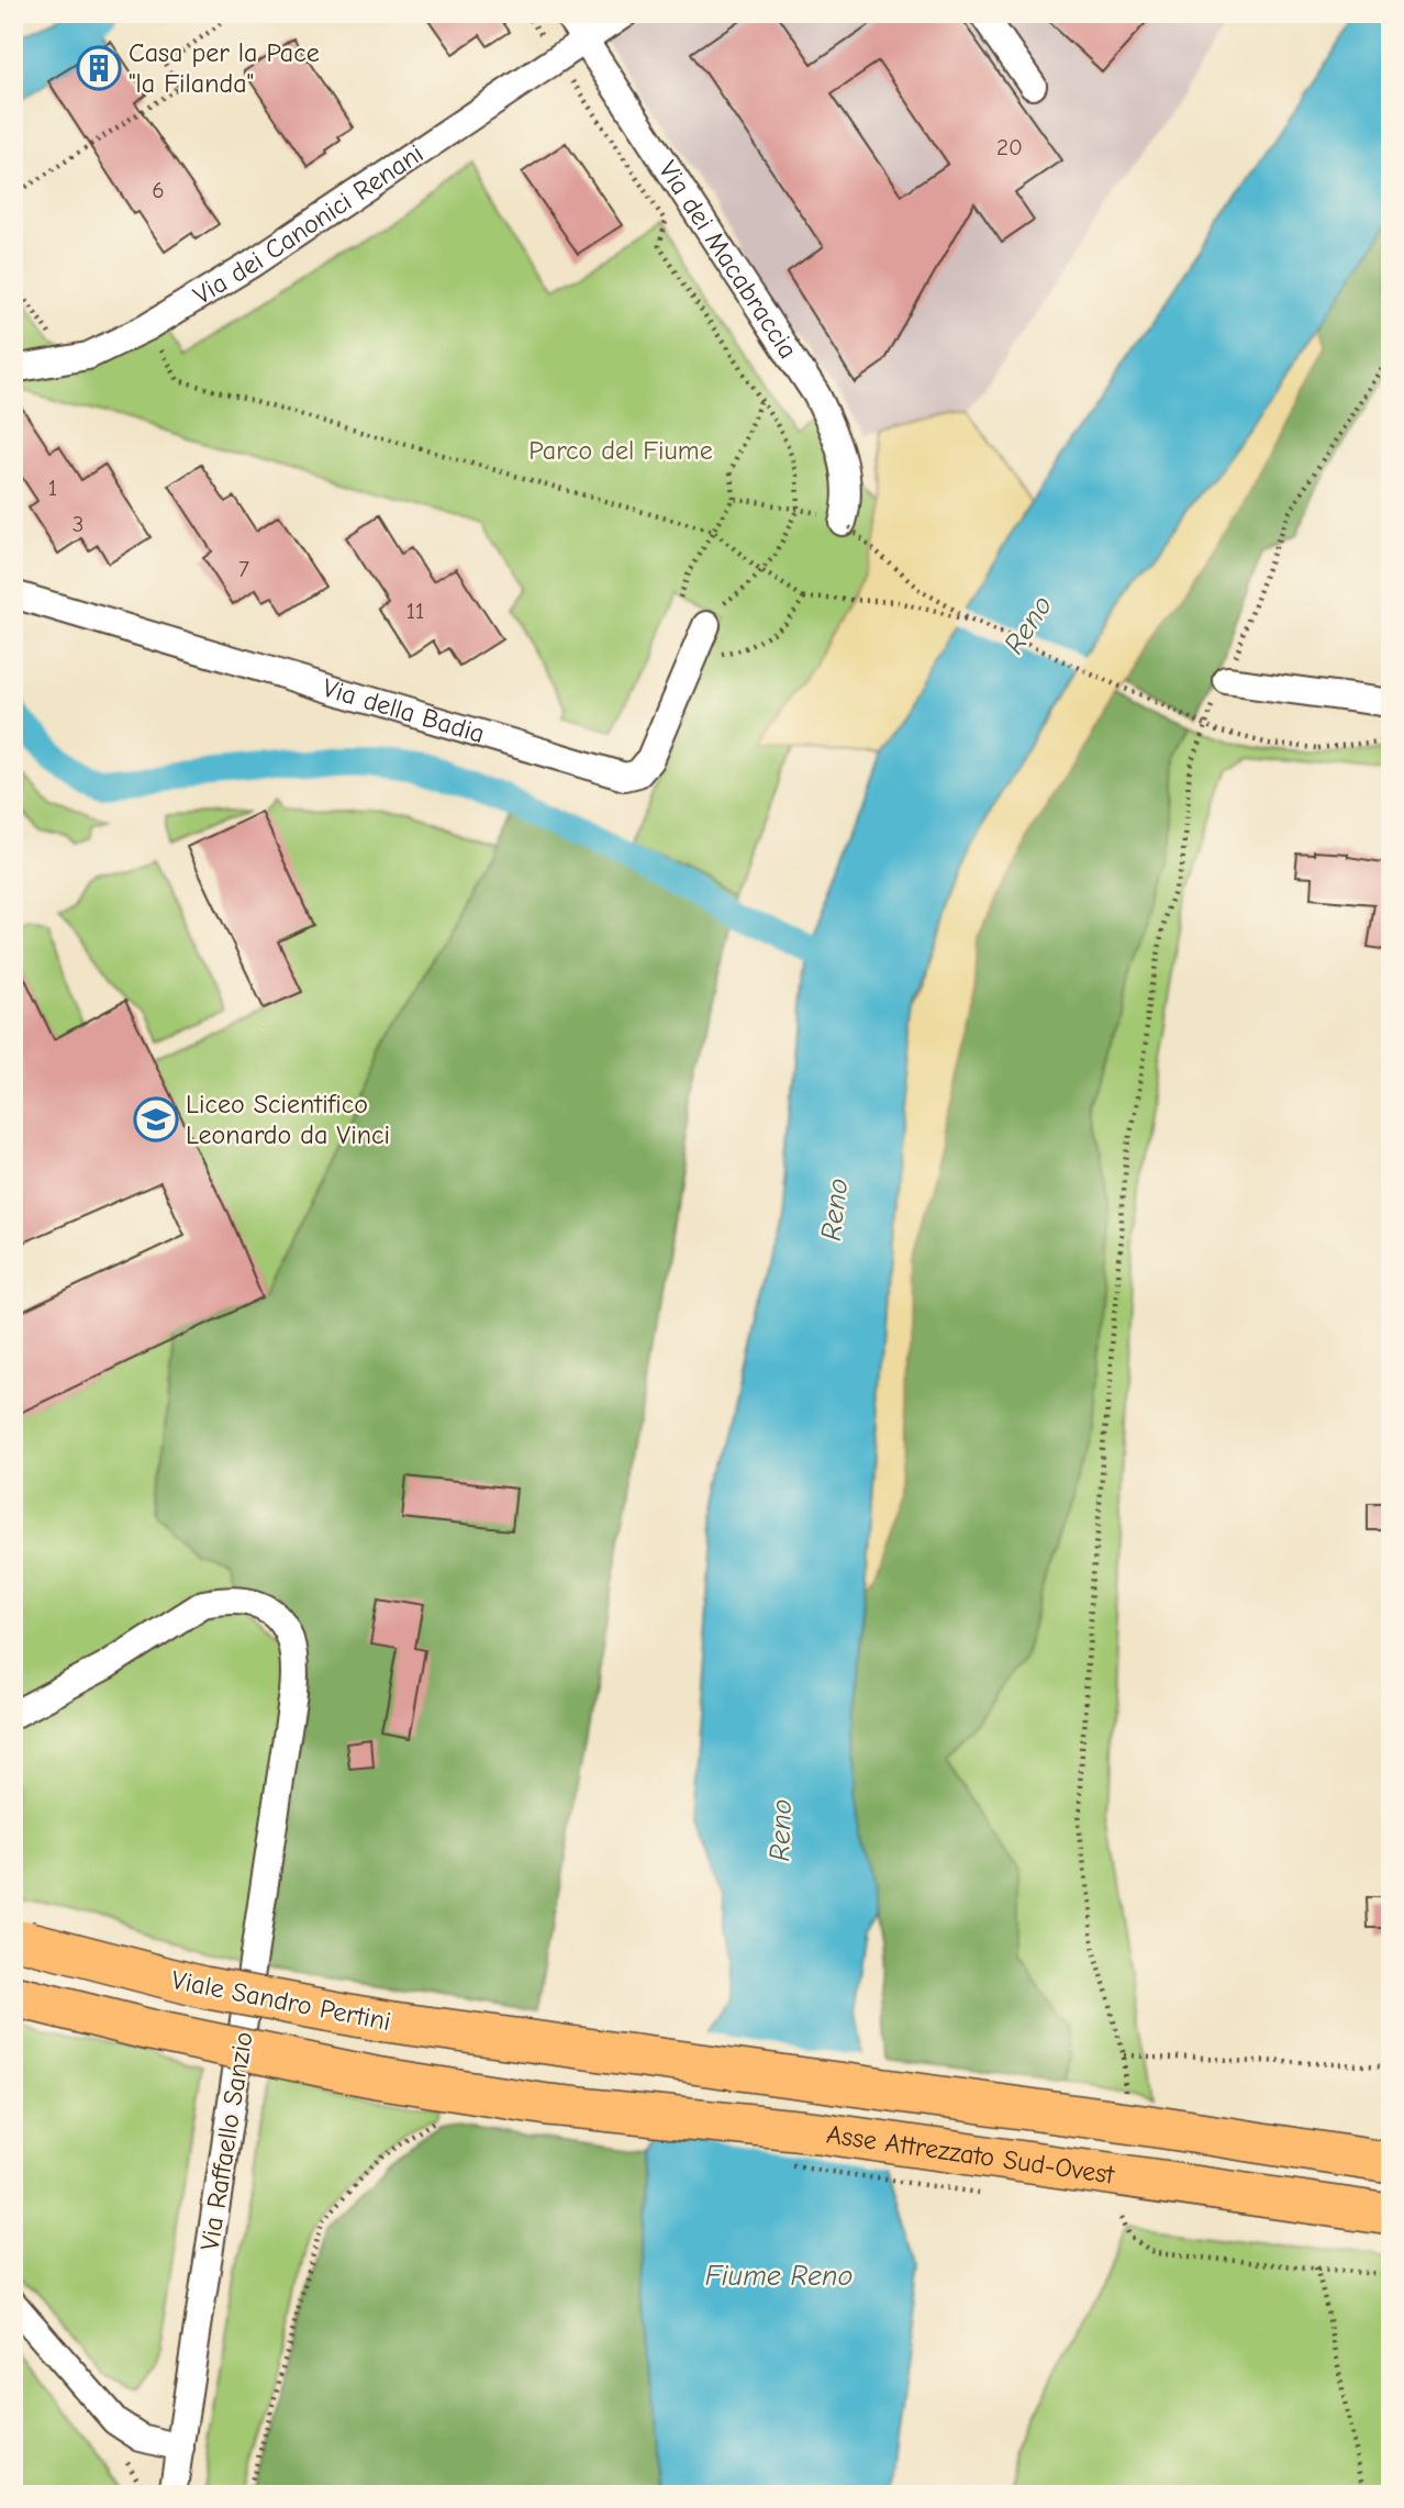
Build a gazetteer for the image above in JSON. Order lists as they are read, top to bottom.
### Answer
{
  "streets": {
    "highway": ["Viale Sandro Pertini", "Asse Attrezzato Sud-Ovest"],
    "street": [
      "Via dei Canonici Renani",
      "Via dei Macabraccia",
      "Via della Badia",
      "Via Raffaello Sanzio"
    ]
  },
  "crossings": [
    ["Via dei Canonici Renani", "Via dei Macabraccia"],
    ["Viale Sandro Pertini", "Asse Attrezzato Sud-Ovest"]
  ],
  "water": ["Reno", "Fiume Reno"],
  "parks": ["Parco del Fiume"],
  "places": {
    "building": ["Casa per la Pace \"la Filanda\""],
    "school or university": ["Liceo Scientifico Leonardo da Vinci"]
  },
  "house_numbers": [
    "20",
    "6",
    "1",
    "3",
    "7",
    "11"
  ]
}
